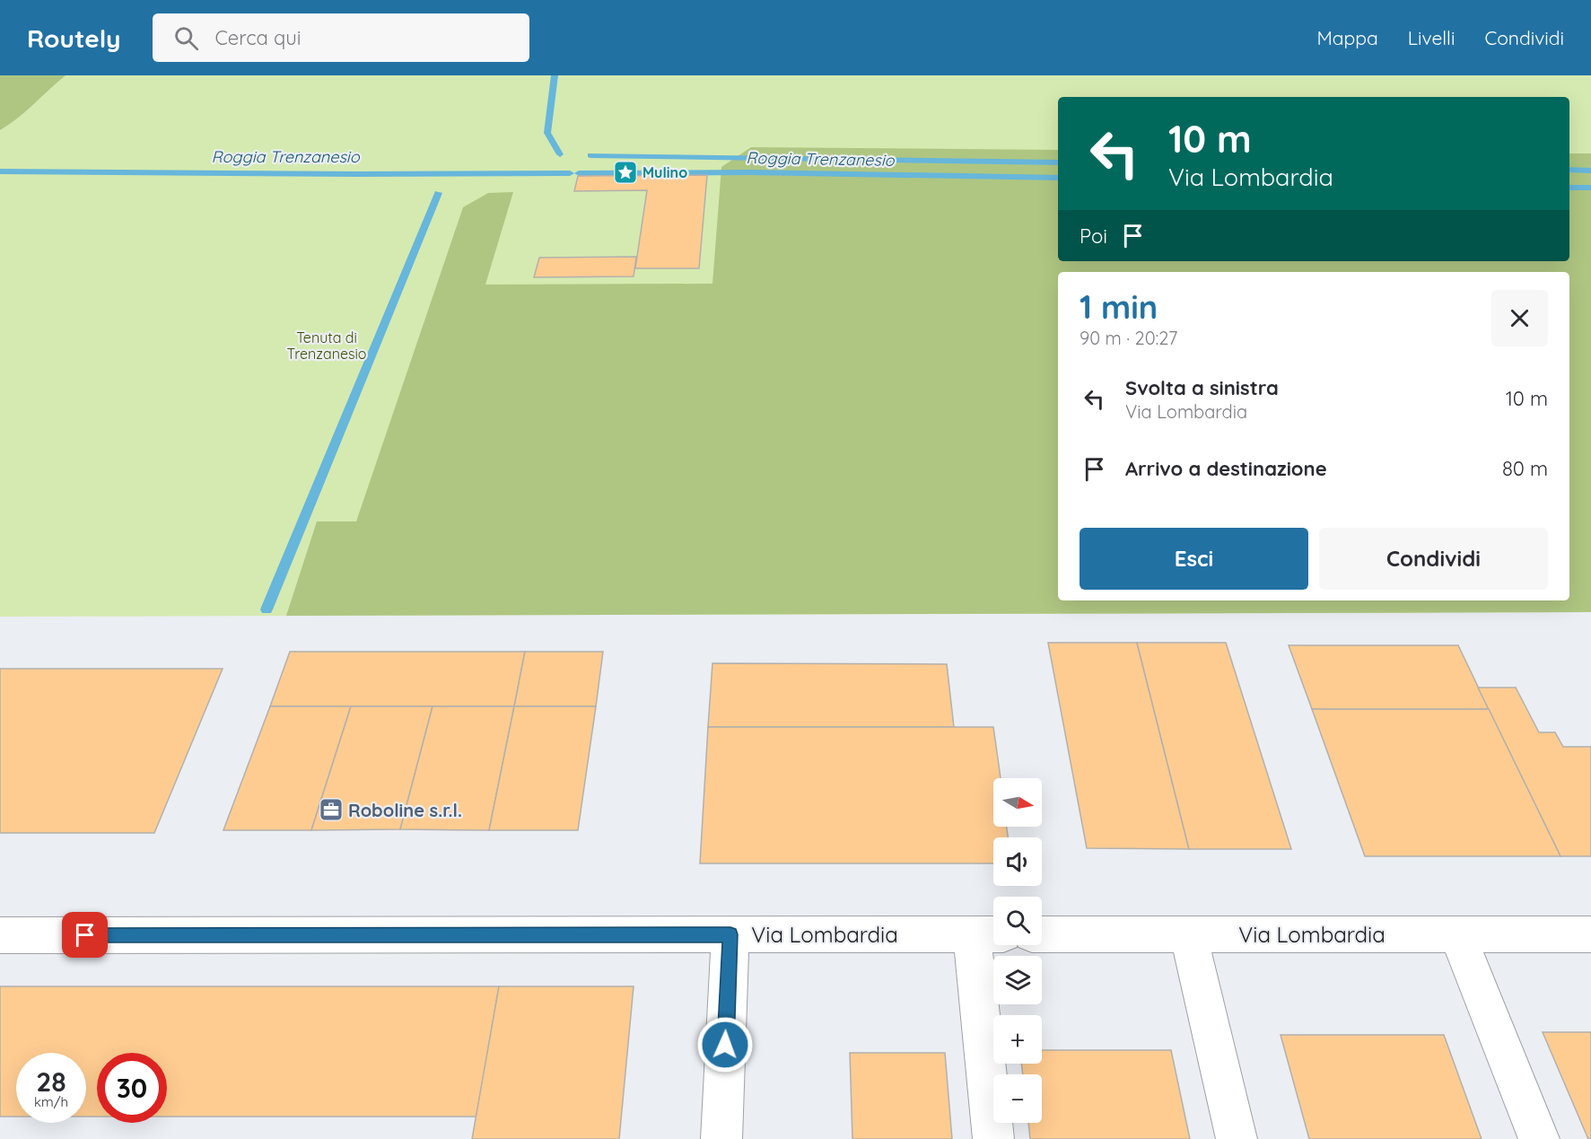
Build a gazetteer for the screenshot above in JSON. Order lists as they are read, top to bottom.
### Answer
{
  "streets": {
    "street": ["Via Lombardia"]
  },
  "water": ["Roggia Trenzanesio"],
  "parks": ["Tenuta di Trenzanesio"],
  "places": {
    "place": ["Mulino"],
    "office": ["Roboline s.r.l."]
  },
  "north": "right",
  "page": {
    "header": "Routely",
    "search": "Cerca qui",
    "nav": ["Mappa", "Livelli", "Condividi"],
    "turn": ["10 m", "Via Lombardia"],
    "then": "Poi",
    "heading": ["1 min", "90 m · 20:27"],
    "list": [
      {
        "name": "Svolta a sinistra",
        "note": "Via Lombardia",
        "value": "10 m"
      },
      {
        "name": "Arrivo a destinazione",
        "value": "80 m"
      }
    ],
    "buttons": ["Esci", "Condividi"],
    "map_buttons": ["+", "−"],
    "speed": "28 km/h",
    "limit": "30"
  }
}
